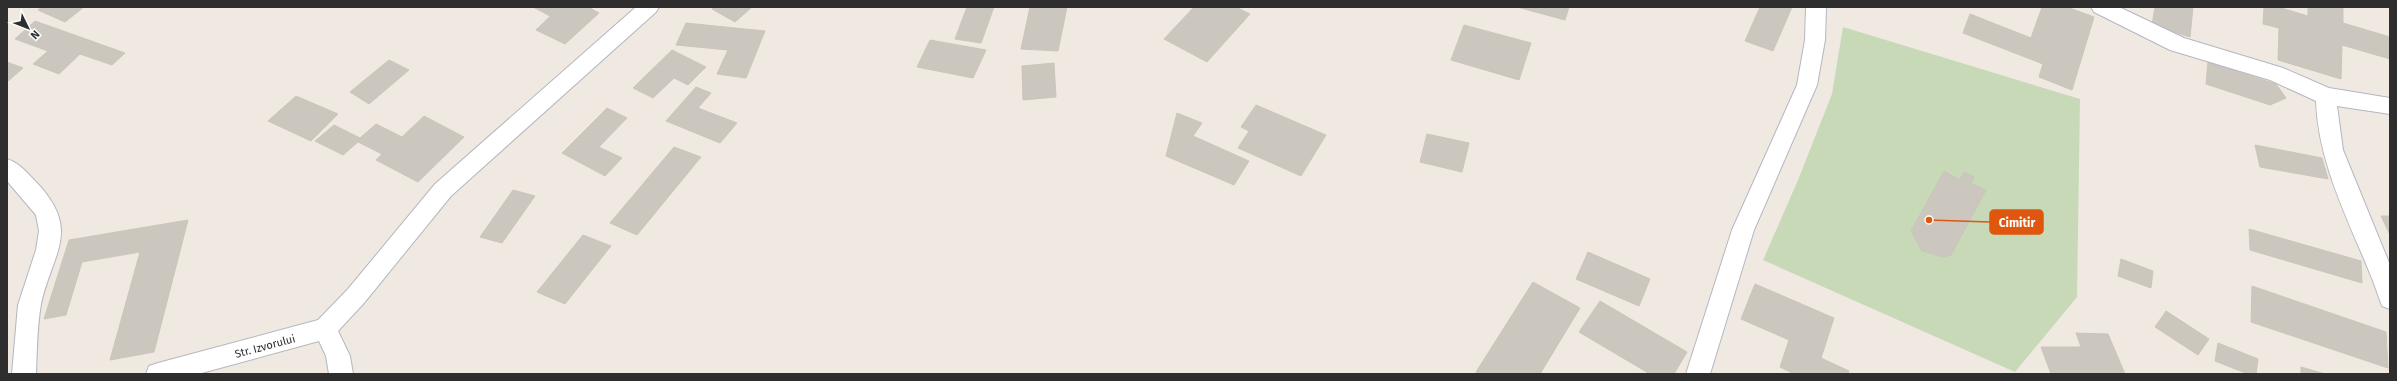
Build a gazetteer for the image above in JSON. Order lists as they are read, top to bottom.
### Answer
{
  "streets": {
    "street": ["Str. Izvorului"]
  },
  "places": ["Cimitir"],
  "north": "bottom right"
}
